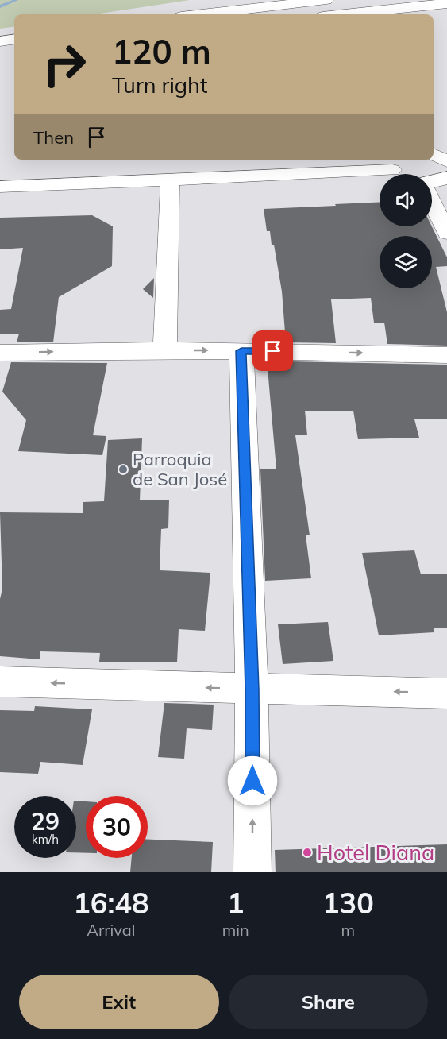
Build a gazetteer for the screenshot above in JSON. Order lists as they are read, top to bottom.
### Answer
{
  "places": ["Parroquia de San José", "Hotel Diana"],
  "page": {
    "turn": ["120 m", "Turn right"],
    "then": "Then",
    "speed": "29 km/h",
    "limit": "30",
    "eta": [
      "16:48",
      "Arrival",
      "1",
      "min",
      "130",
      "m"
    ],
    "buttons": ["Exit", "Share"]
  }
}
